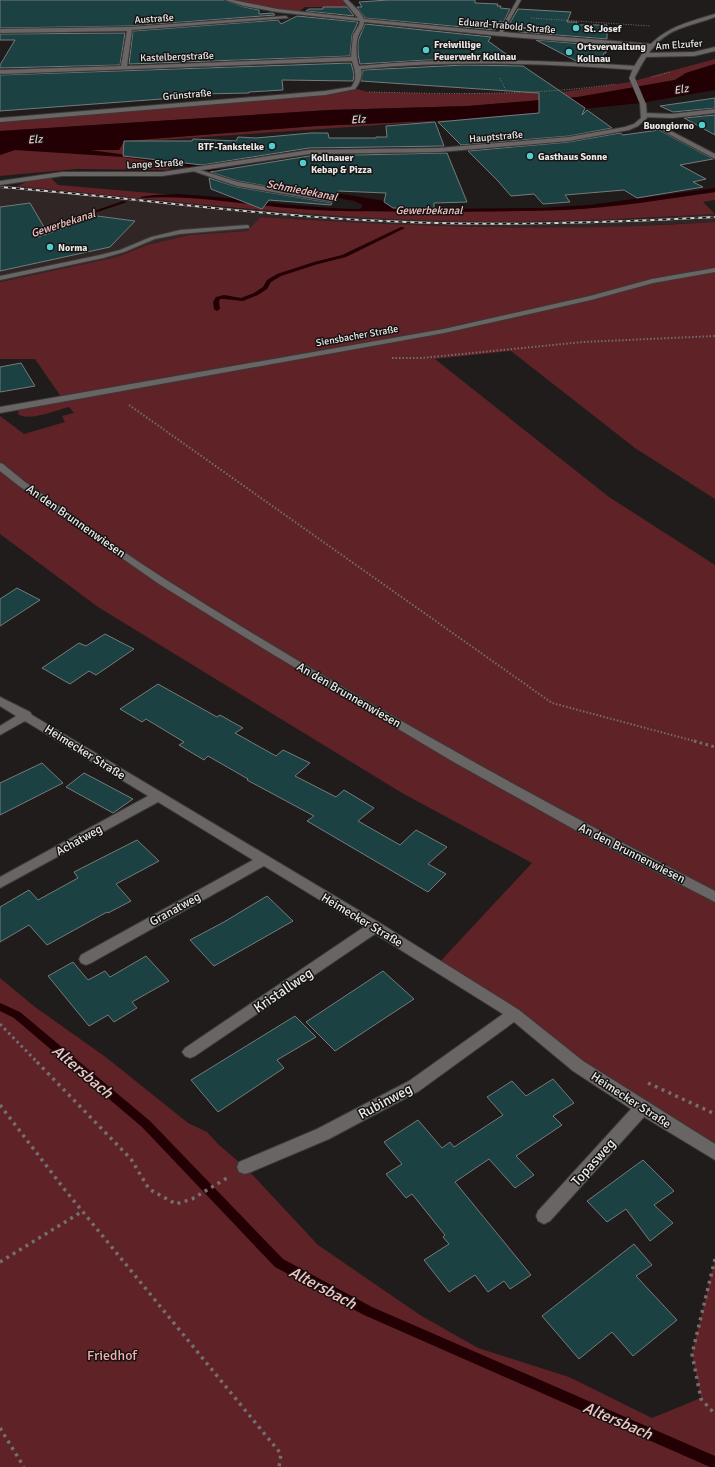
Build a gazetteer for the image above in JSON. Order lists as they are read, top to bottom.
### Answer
{
  "streets": {
    "street": [
      "Austraße",
      "Eduard-Trabold-Straße",
      "Am Elzufer",
      "Kastelbergstraße",
      "Grünstraße",
      "Hauptstraße",
      "Lange Straße",
      "Siensbacher Straße",
      "An den Brunnenwiesen",
      "Heimecker Straße",
      "Achatweg",
      "Granatweg",
      "Kristallweg",
      "Rubinweg",
      "Topasweg"
    ]
  },
  "crossings": [
    ["Austraße", "Eduard-Trabold-Straße"],
    ["Hauptstraße", "Lange Straße"],
    ["Heimecker Straße", "Achatweg"],
    ["Heimecker Straße", "Granatweg"],
    ["Heimecker Straße", "Kristallweg"],
    ["Heimecker Straße", "Rubinweg"],
    ["Heimecker Straße", "Topasweg"]
  ],
  "water": [
    "Elz",
    "Schmiedekanal",
    "Gewerbekanal",
    "Altersbach"
  ],
  "parks": ["Friedhof"],
  "places": [
    "St. Josef",
    "Freiwillige Feuerwehr Kollnau",
    "Ortsverwaltung Kollnau",
    "Buongiorno",
    "BTF-Tankstelke",
    "Gasthaus Sonne",
    "Kollnauer Kebap & Pizza",
    "Norma"
  ]
}
